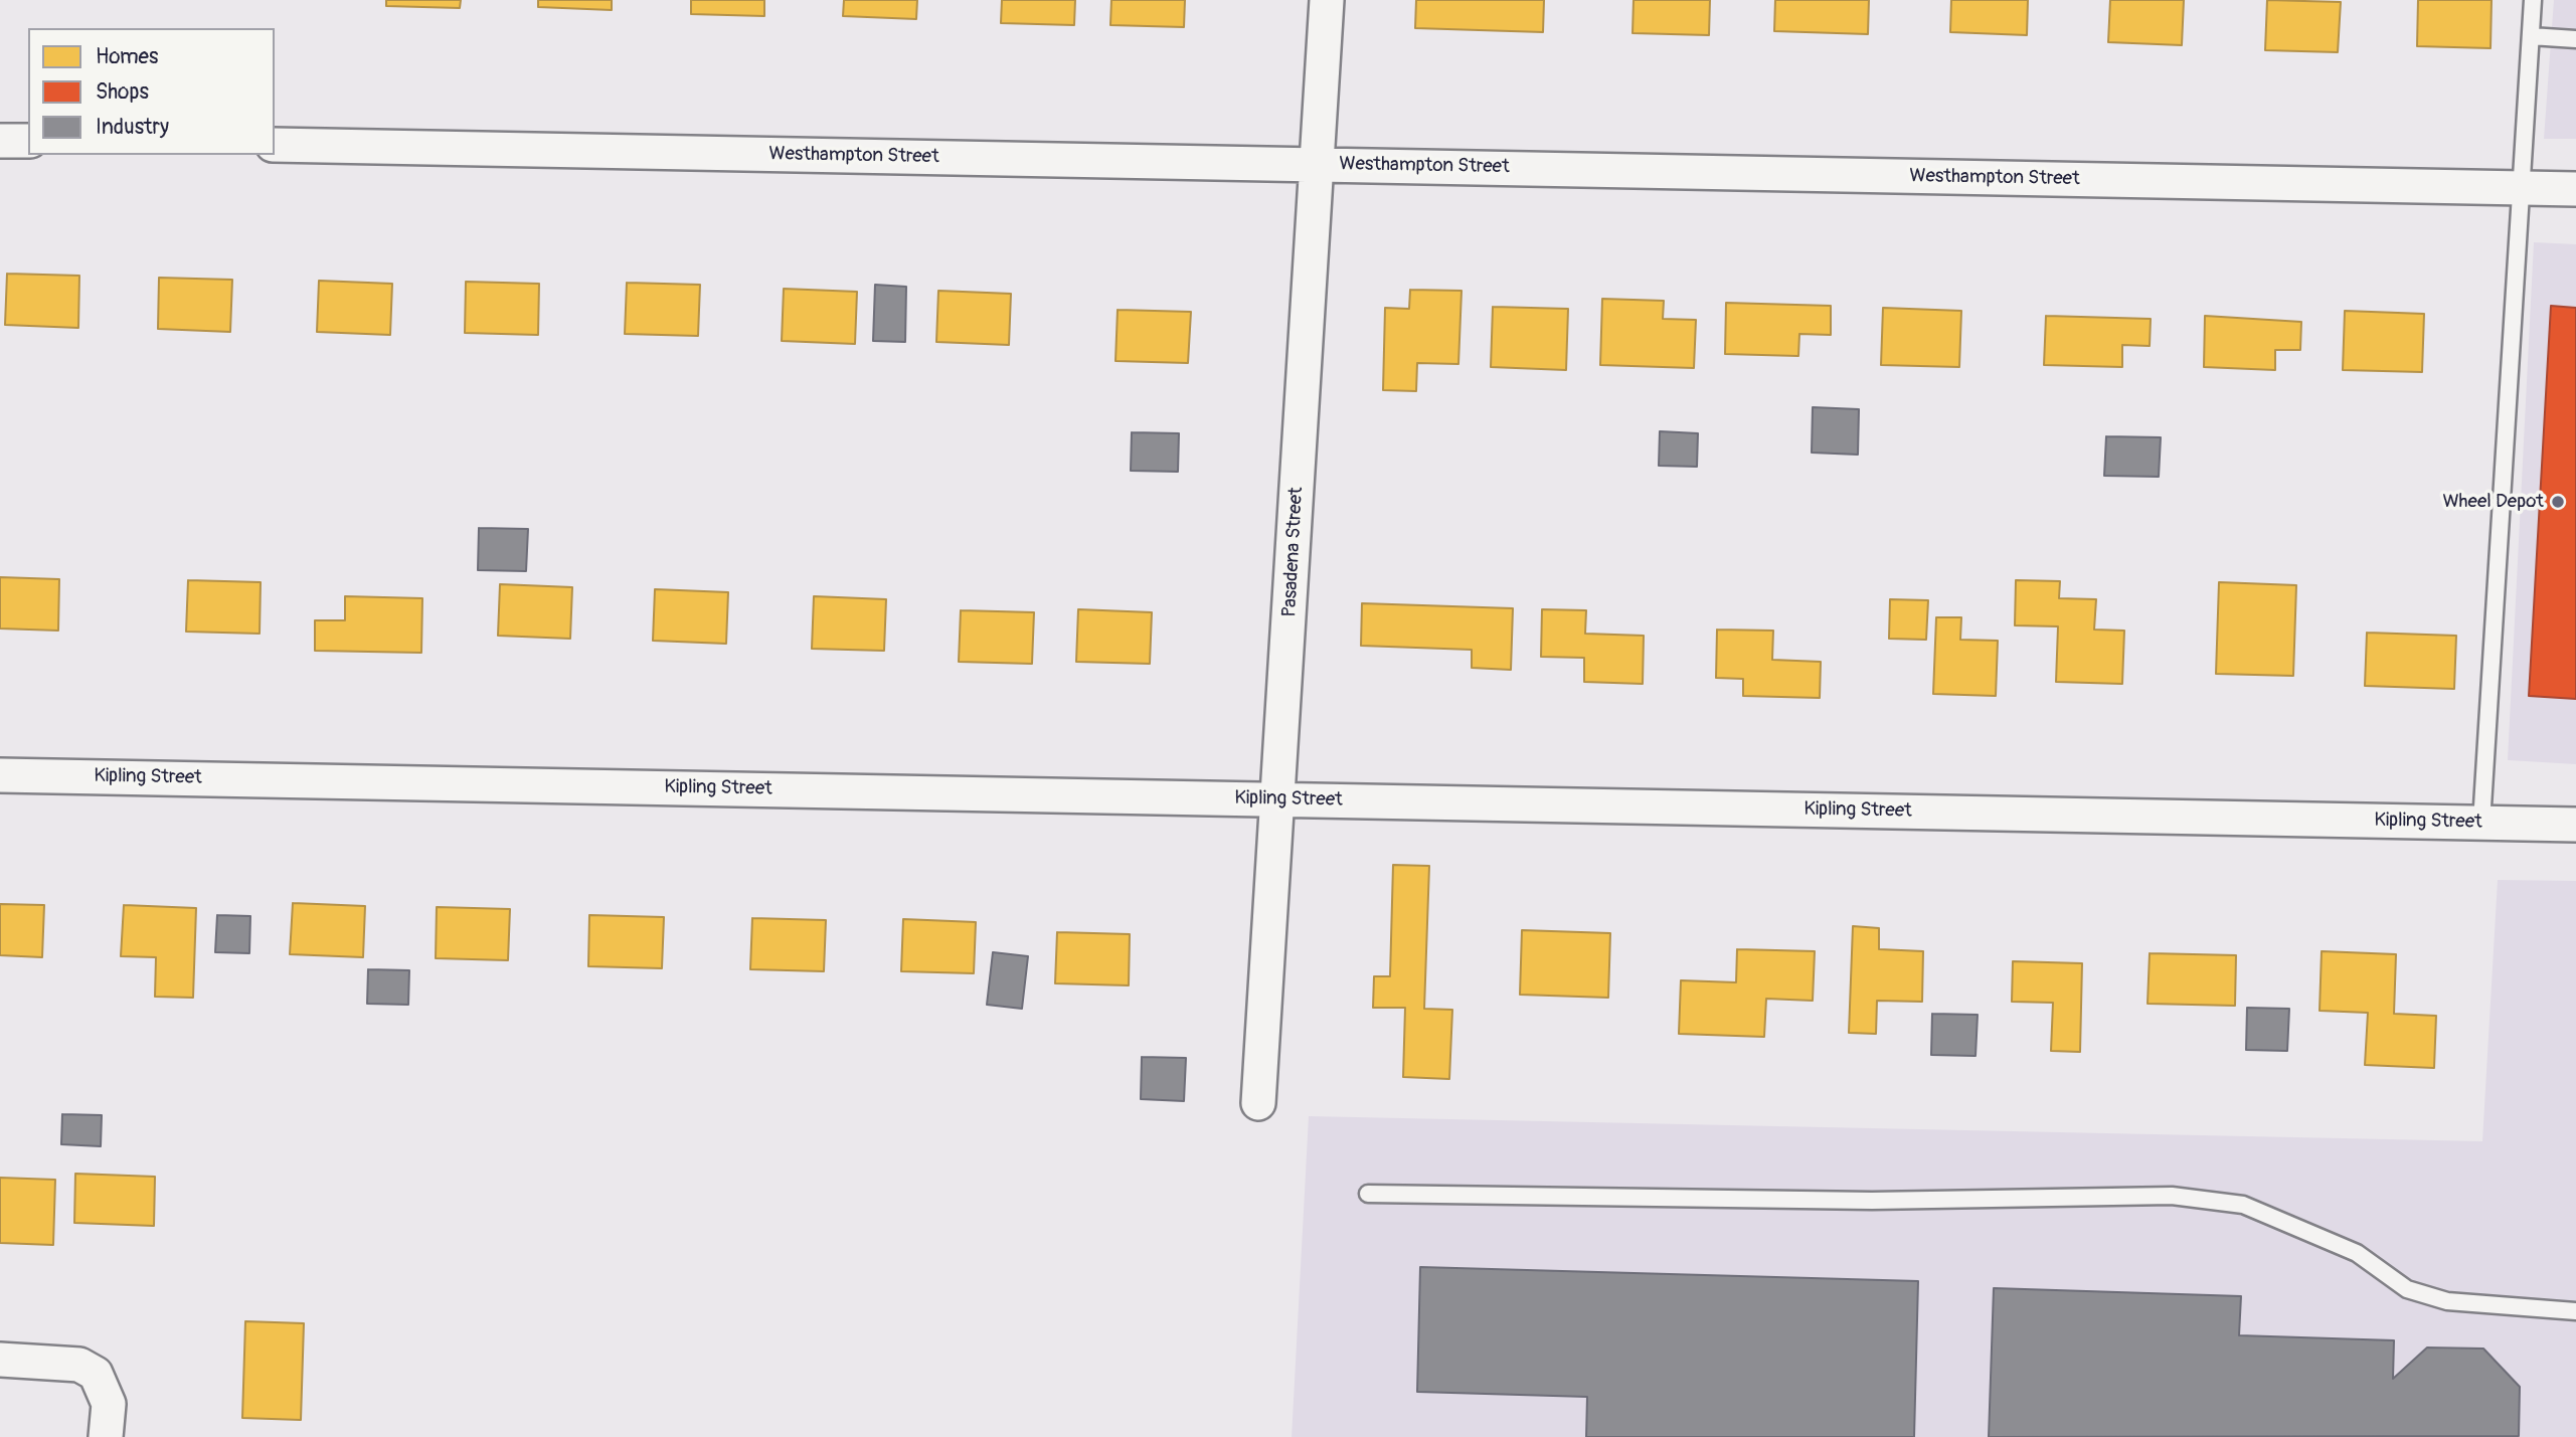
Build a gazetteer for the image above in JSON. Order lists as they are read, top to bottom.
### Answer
{
  "streets": {
    "street": ["Westhampton Street", "Pasadena Street", "Kipling Street"]
  },
  "crossings": [
    ["Westhampton Street", "Pasadena Street"],
    ["Pasadena Street", "Kipling Street"]
  ],
  "places": ["Wheel Depot"],
  "legend": ["Homes", "Shops", "Industry"]
}
